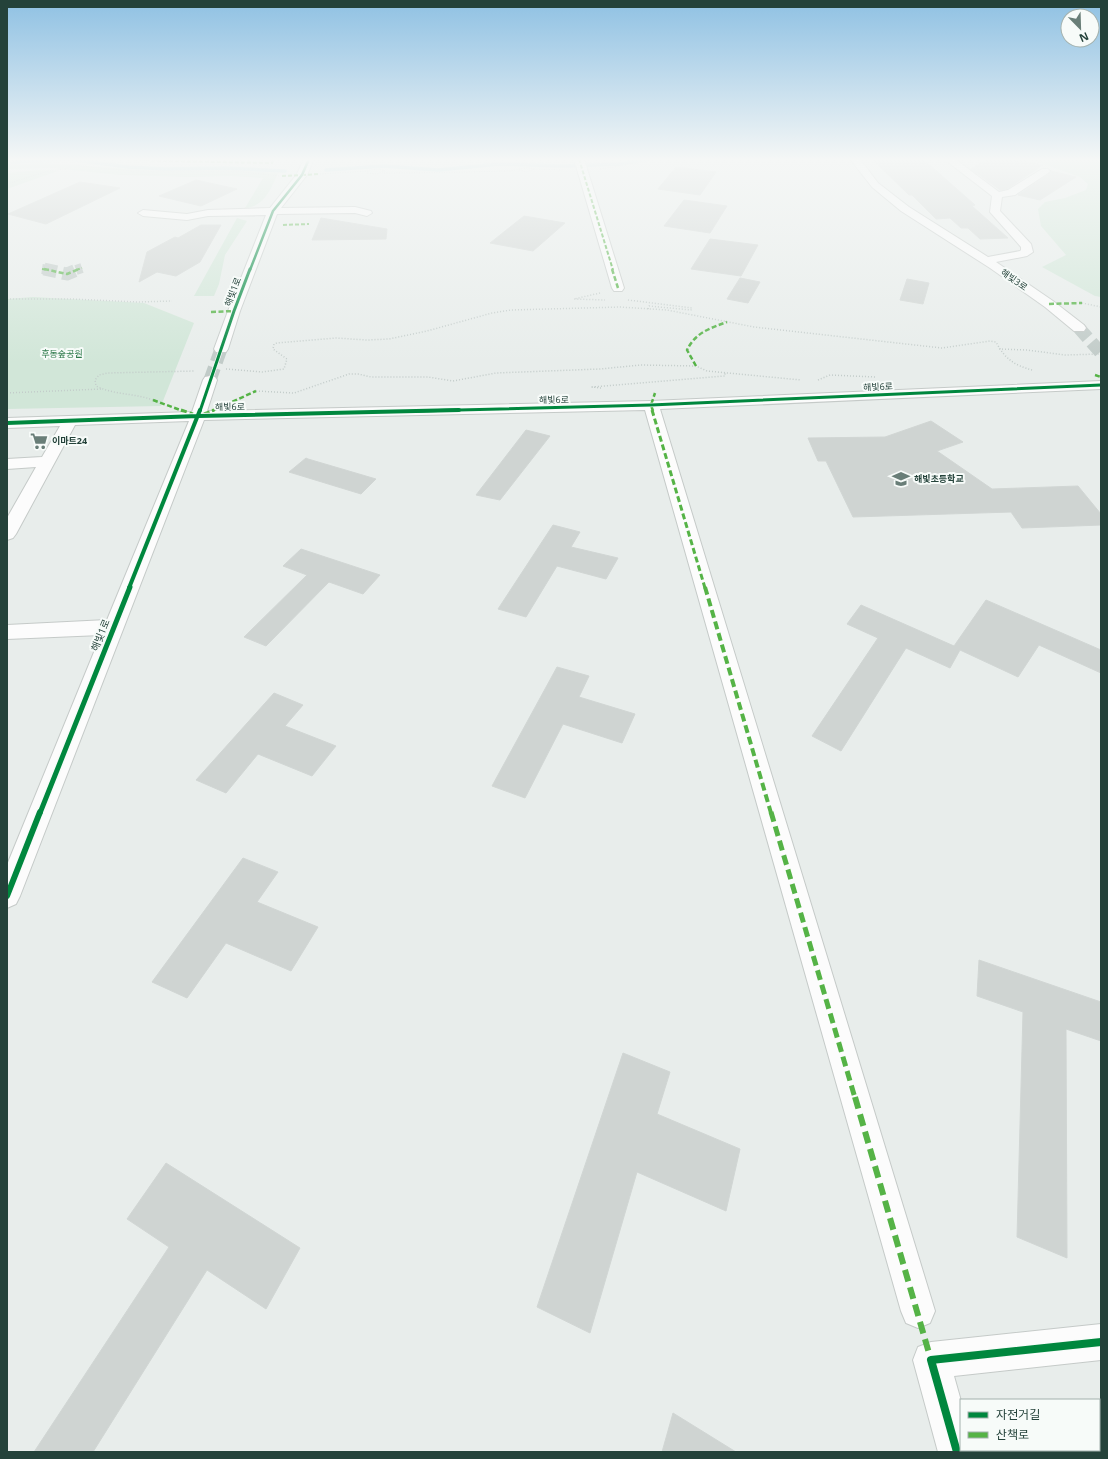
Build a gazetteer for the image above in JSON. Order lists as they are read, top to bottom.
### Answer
{
  "streets": {
    "street": ["해빛3로", "해빛1로", "해빛6로"]
  },
  "crossings": [
    ["해빛1로", "해빛6로"]
  ],
  "parks": ["후동숲공원"],
  "places": {
    "supermarket": ["이마트24"],
    "school or university": ["해빛초등학교"]
  },
  "legend": ["자전거길", "산책로"],
  "north": "bottom right"
}
